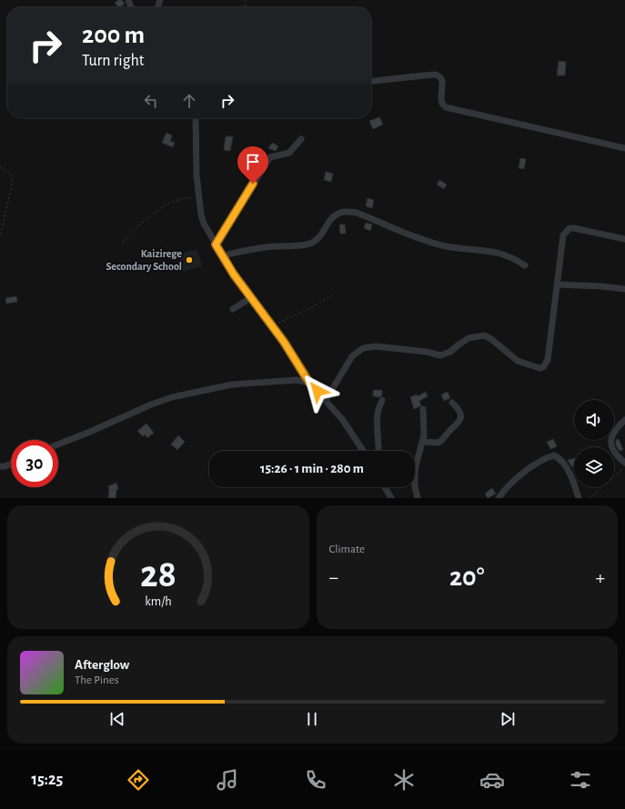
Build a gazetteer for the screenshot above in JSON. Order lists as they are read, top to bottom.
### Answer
{
  "places": ["Kaizirege Secondary School"],
  "page": {
    "turn": ["200 m", "Turn right"],
    "limit": "30",
    "trip": "15:26 · 1 min · 280 m",
    "tile": "Climate",
    "heat": ["−", "20°", "+"],
    "song": ["Afterglow", "The Pines"],
    "tabs": "15:25",
    "gauge": ["28", "km/h"]
  }
}
